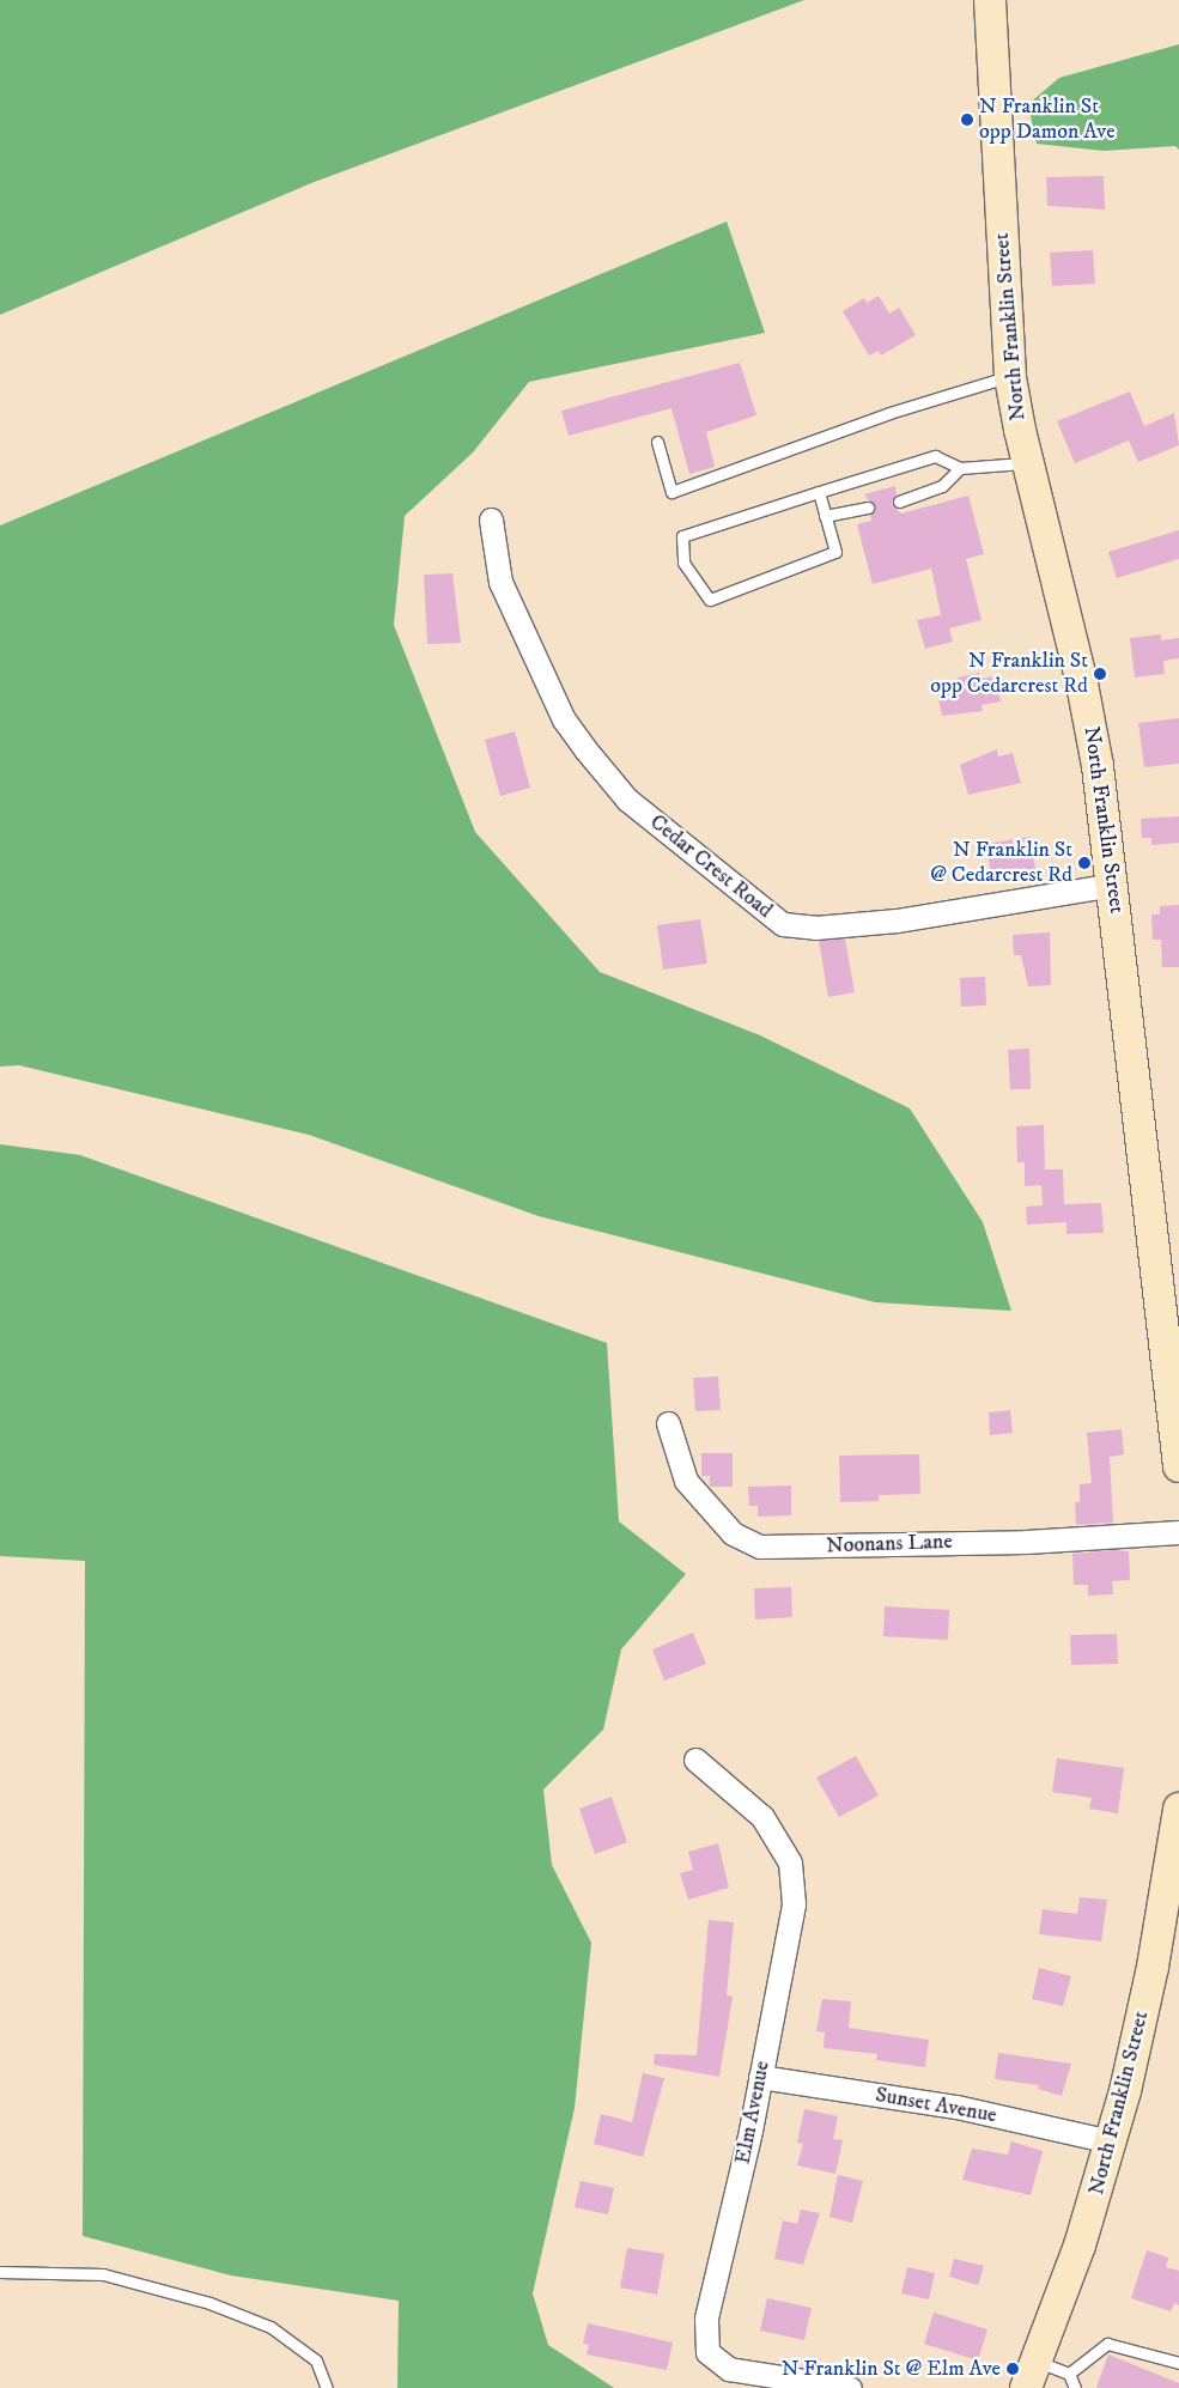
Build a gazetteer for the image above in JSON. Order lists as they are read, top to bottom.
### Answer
{
  "streets": {
    "main road": ["North Franklin Street"],
    "street": [
      "Cedar Crest Road",
      "Noonans Lane",
      "Sunset Avenue",
      "Elm Avenue"
    ]
  },
  "crossings": [
    ["North Franklin Street", "Cedar Crest Road"],
    ["North Franklin Street", "Sunset Avenue"],
    ["Sunset Avenue", "Elm Avenue"]
  ],
  "places": [
    "N Franklin St opp Damon Ave",
    "N Franklin St opp Cedarcrest Rd",
    "N Franklin St @ Cedarcrest Rd",
    "N Franklin St @ Elm Ave"
  ]
}
